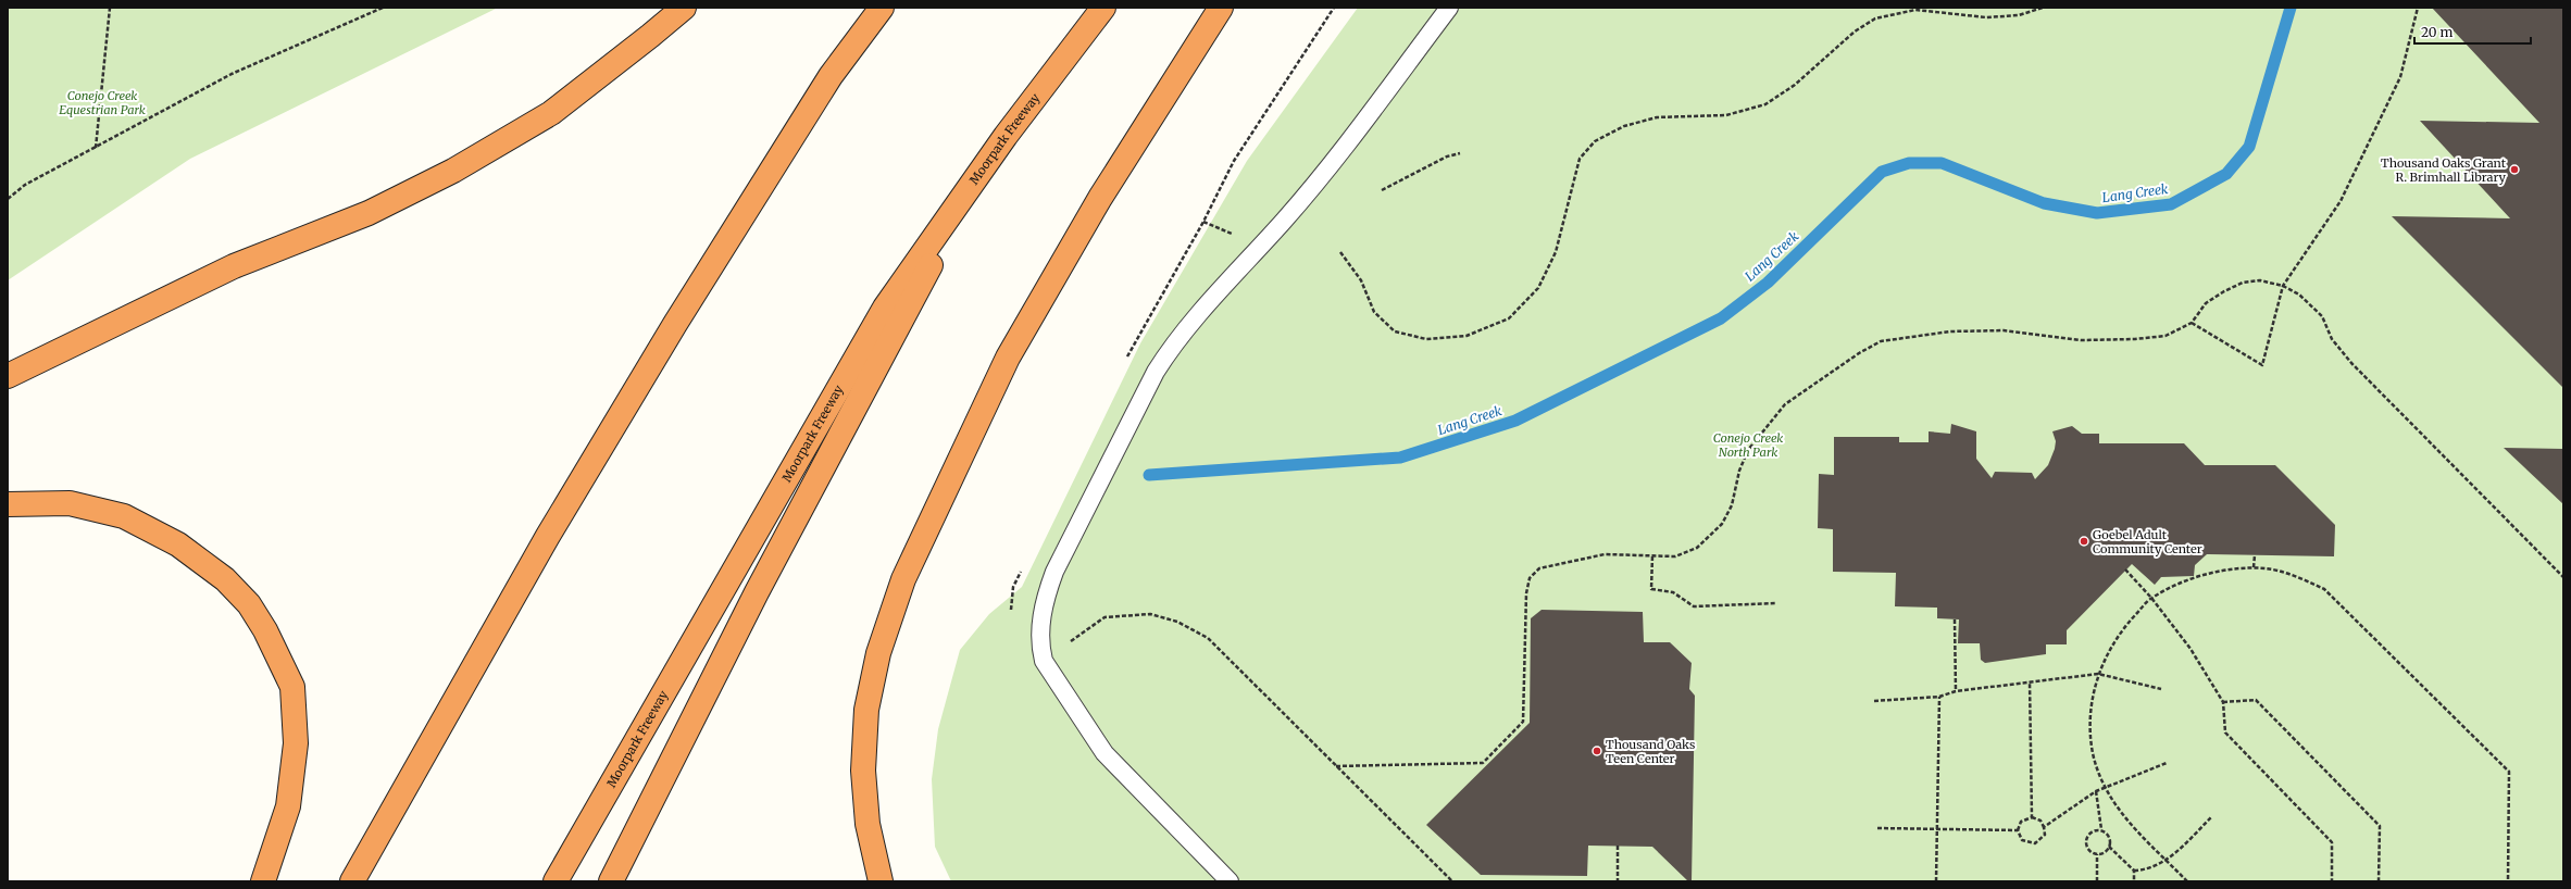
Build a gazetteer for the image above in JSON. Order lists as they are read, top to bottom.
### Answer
{
  "streets": {
    "highway": ["Moorpark Freeway"]
  },
  "water": ["Lang Creek"],
  "parks": ["Conejo Creek Equestrian Park", "Conejo Creek North Park"],
  "places": ["Thousand Oaks Grant R. Brimhall Library", "Goebel Adult Community Center", "Thousand Oaks Teen Center"],
  "scale_bar": "20 m"
}
